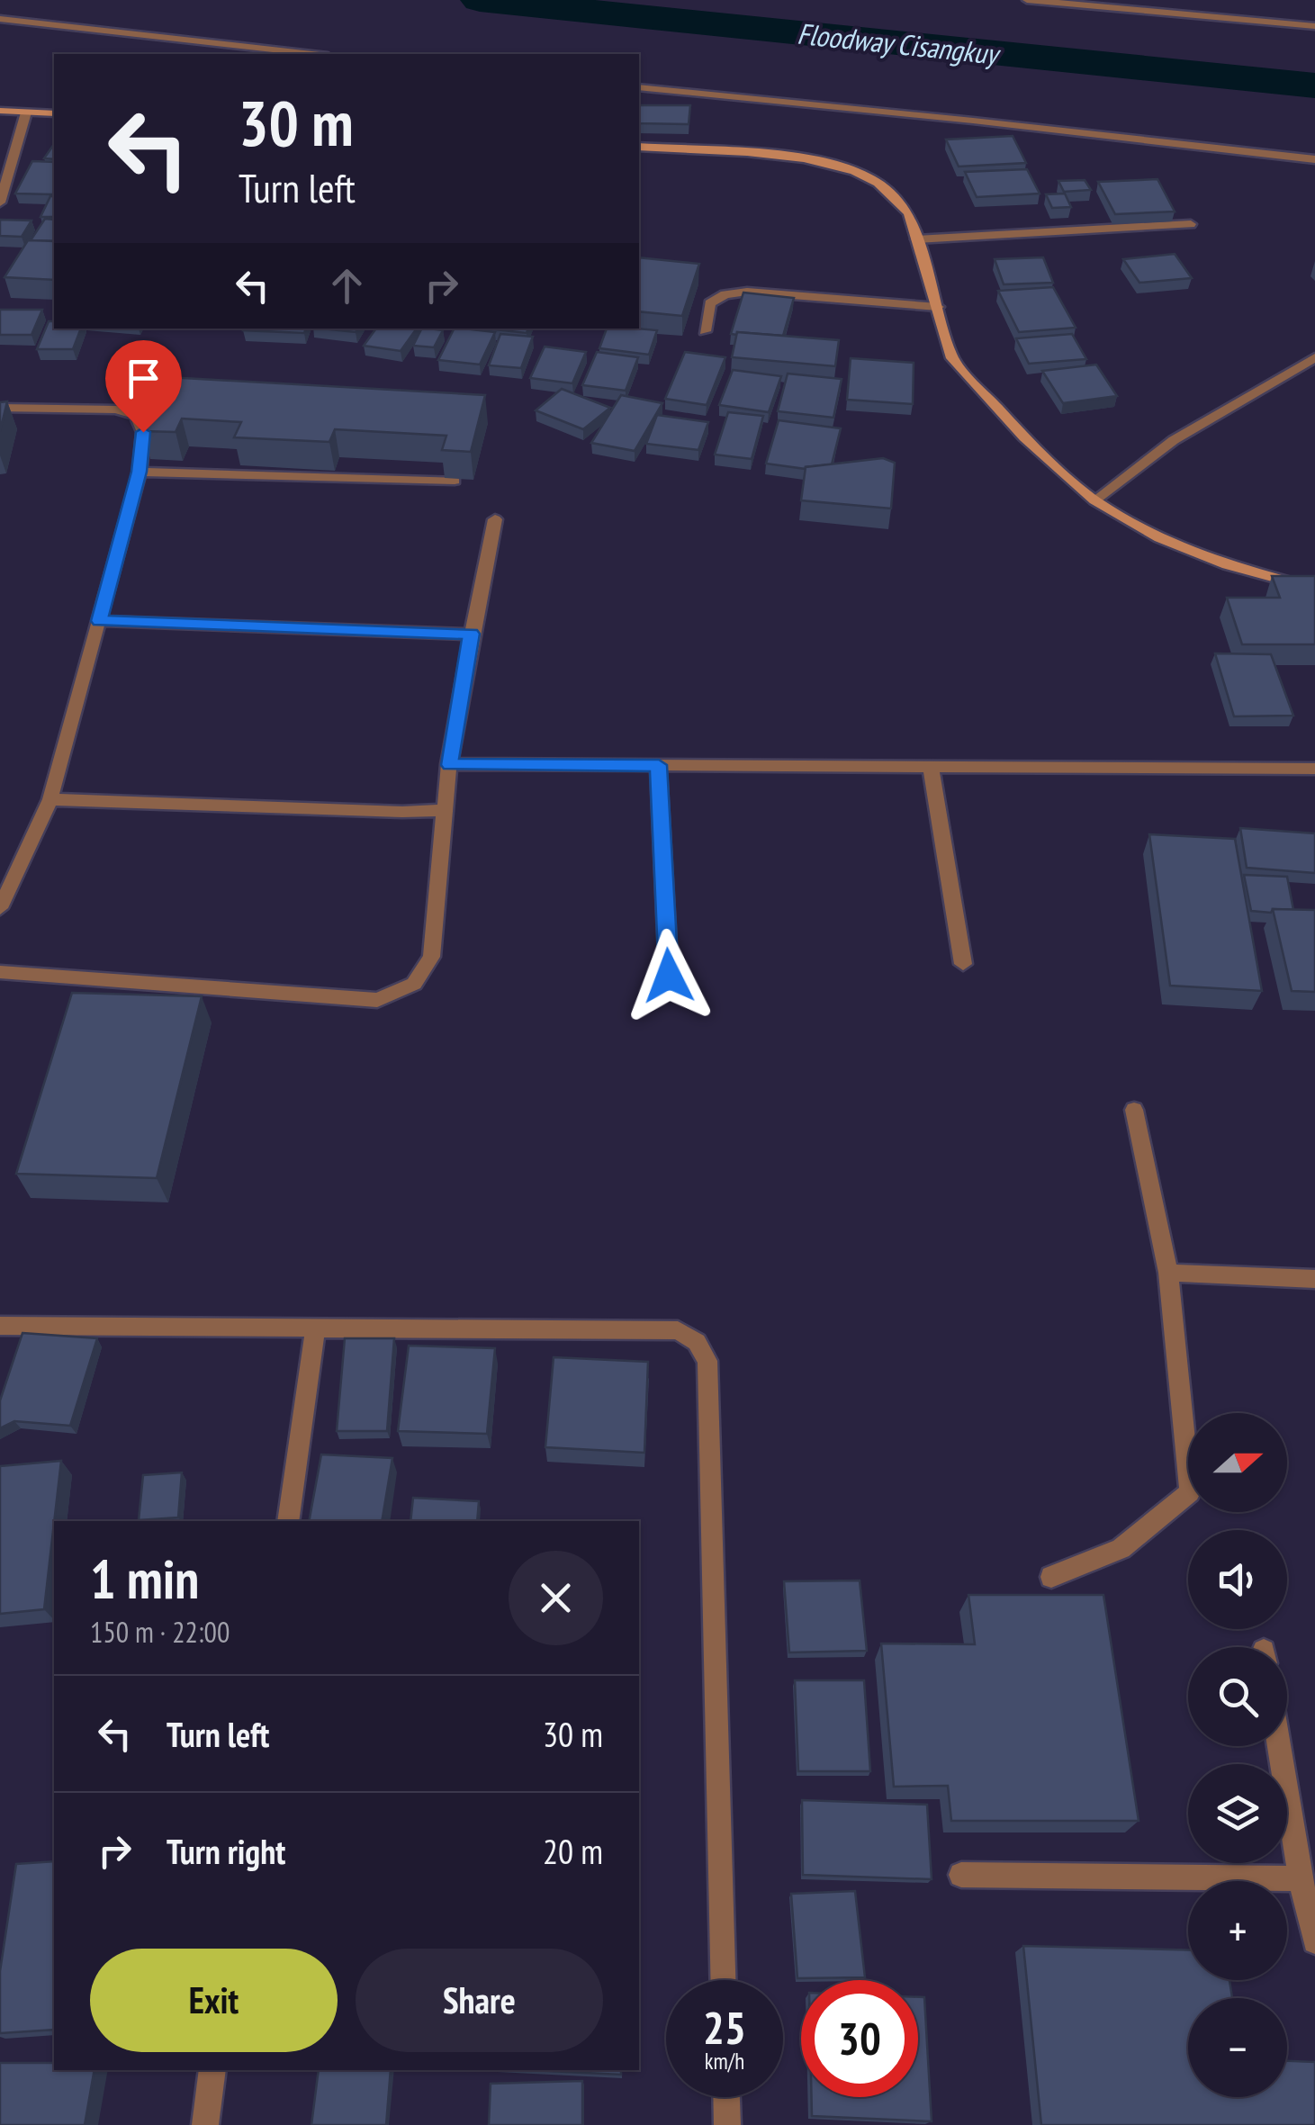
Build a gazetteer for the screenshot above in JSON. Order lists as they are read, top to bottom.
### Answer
{
  "water": ["Floodway Cisangkuy"],
  "north": "right",
  "page": {
    "turn": ["30 m", "Turn left"],
    "map_buttons": ["+", "−"],
    "heading": ["1 min", "150 m · 22:00"],
    "list": [
      {
        "name": "Turn left",
        "value": "30 m"
      },
      {
        "name": "Turn right",
        "value": "20 m"
      }
    ],
    "buttons": ["Exit", "Share"],
    "speed": "25 km/h",
    "limit": "30"
  }
}
